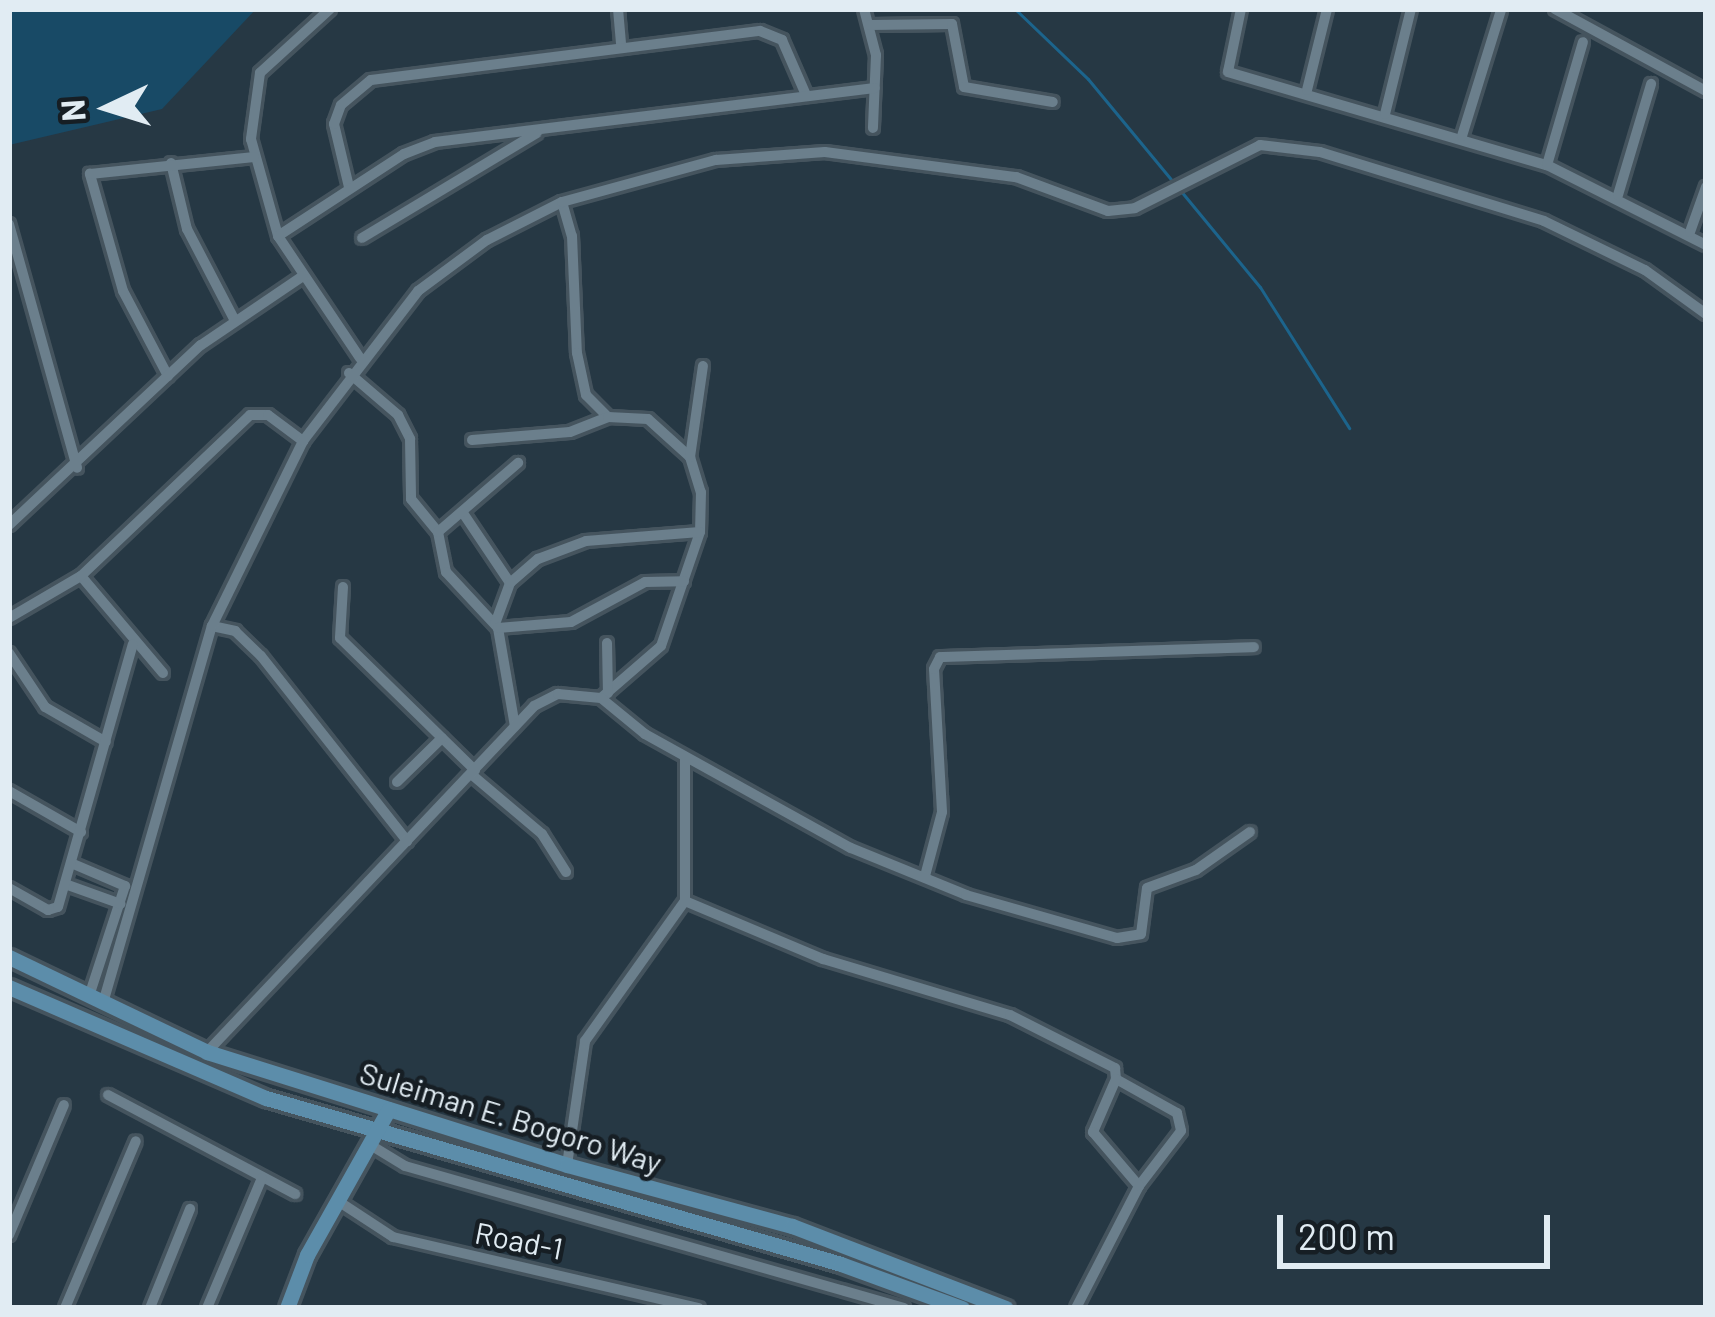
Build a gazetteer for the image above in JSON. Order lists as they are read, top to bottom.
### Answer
{
  "streets": {
    "street": ["Suleiman E. Bogoro Way", "Road-1"]
  },
  "scale_bar": "200 m",
  "north": "left"
}
